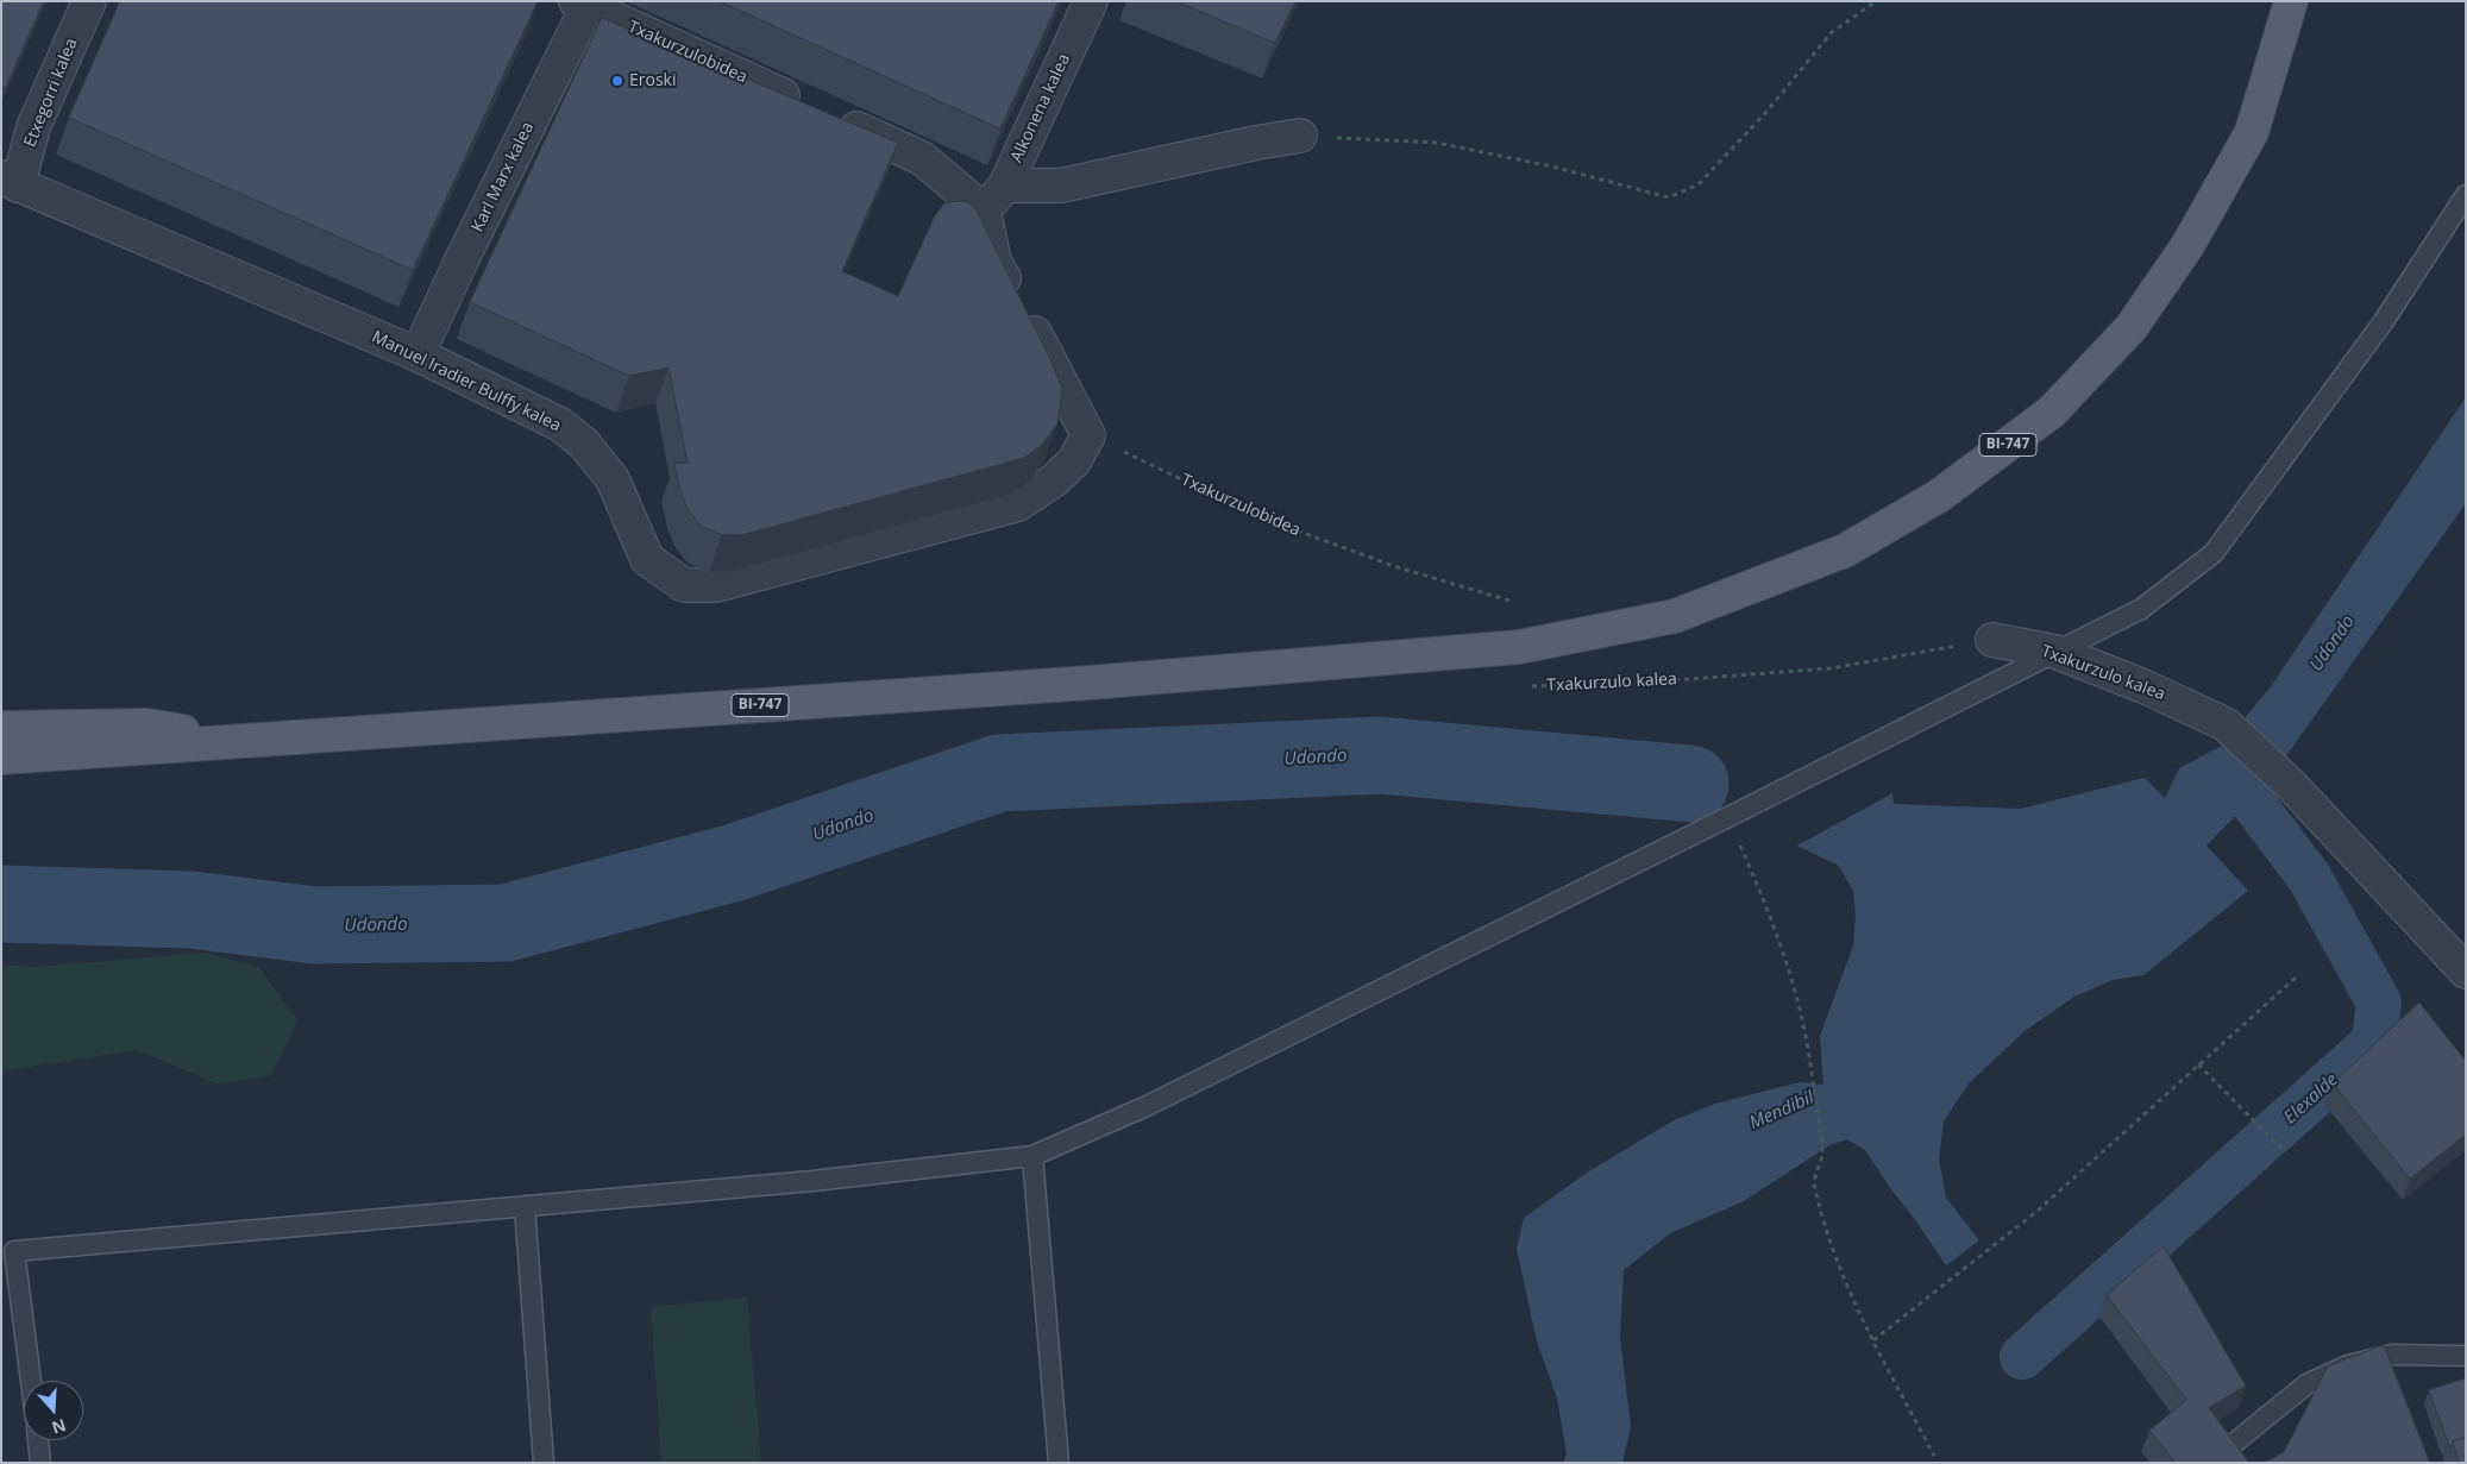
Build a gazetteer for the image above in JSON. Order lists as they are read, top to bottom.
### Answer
{
  "streets": {
    "main road": ["BI-747"],
    "street": [
      "Txakurzulobidea",
      "Etxegorri kalea",
      "Alkonena kalea",
      "Karl Marx kalea",
      "Manuel Iradier Bulffy kalea",
      "Txakurzulo kalea"
    ]
  },
  "crossings": [
    ["Txakurzulobidea", "Alkonena kalea"],
    ["Txakurzulobidea", "Karl Marx kalea"],
    ["Txakurzulobidea", "Manuel Iradier Bulffy kalea"],
    ["Etxegorri kalea", "Manuel Iradier Bulffy kalea"],
    ["Karl Marx kalea", "Manuel Iradier Bulffy kalea"]
  ],
  "water": ["Udondo", "Elexalde", "Mendibil"],
  "places": ["Eroski"],
  "north": "bottom"
}
